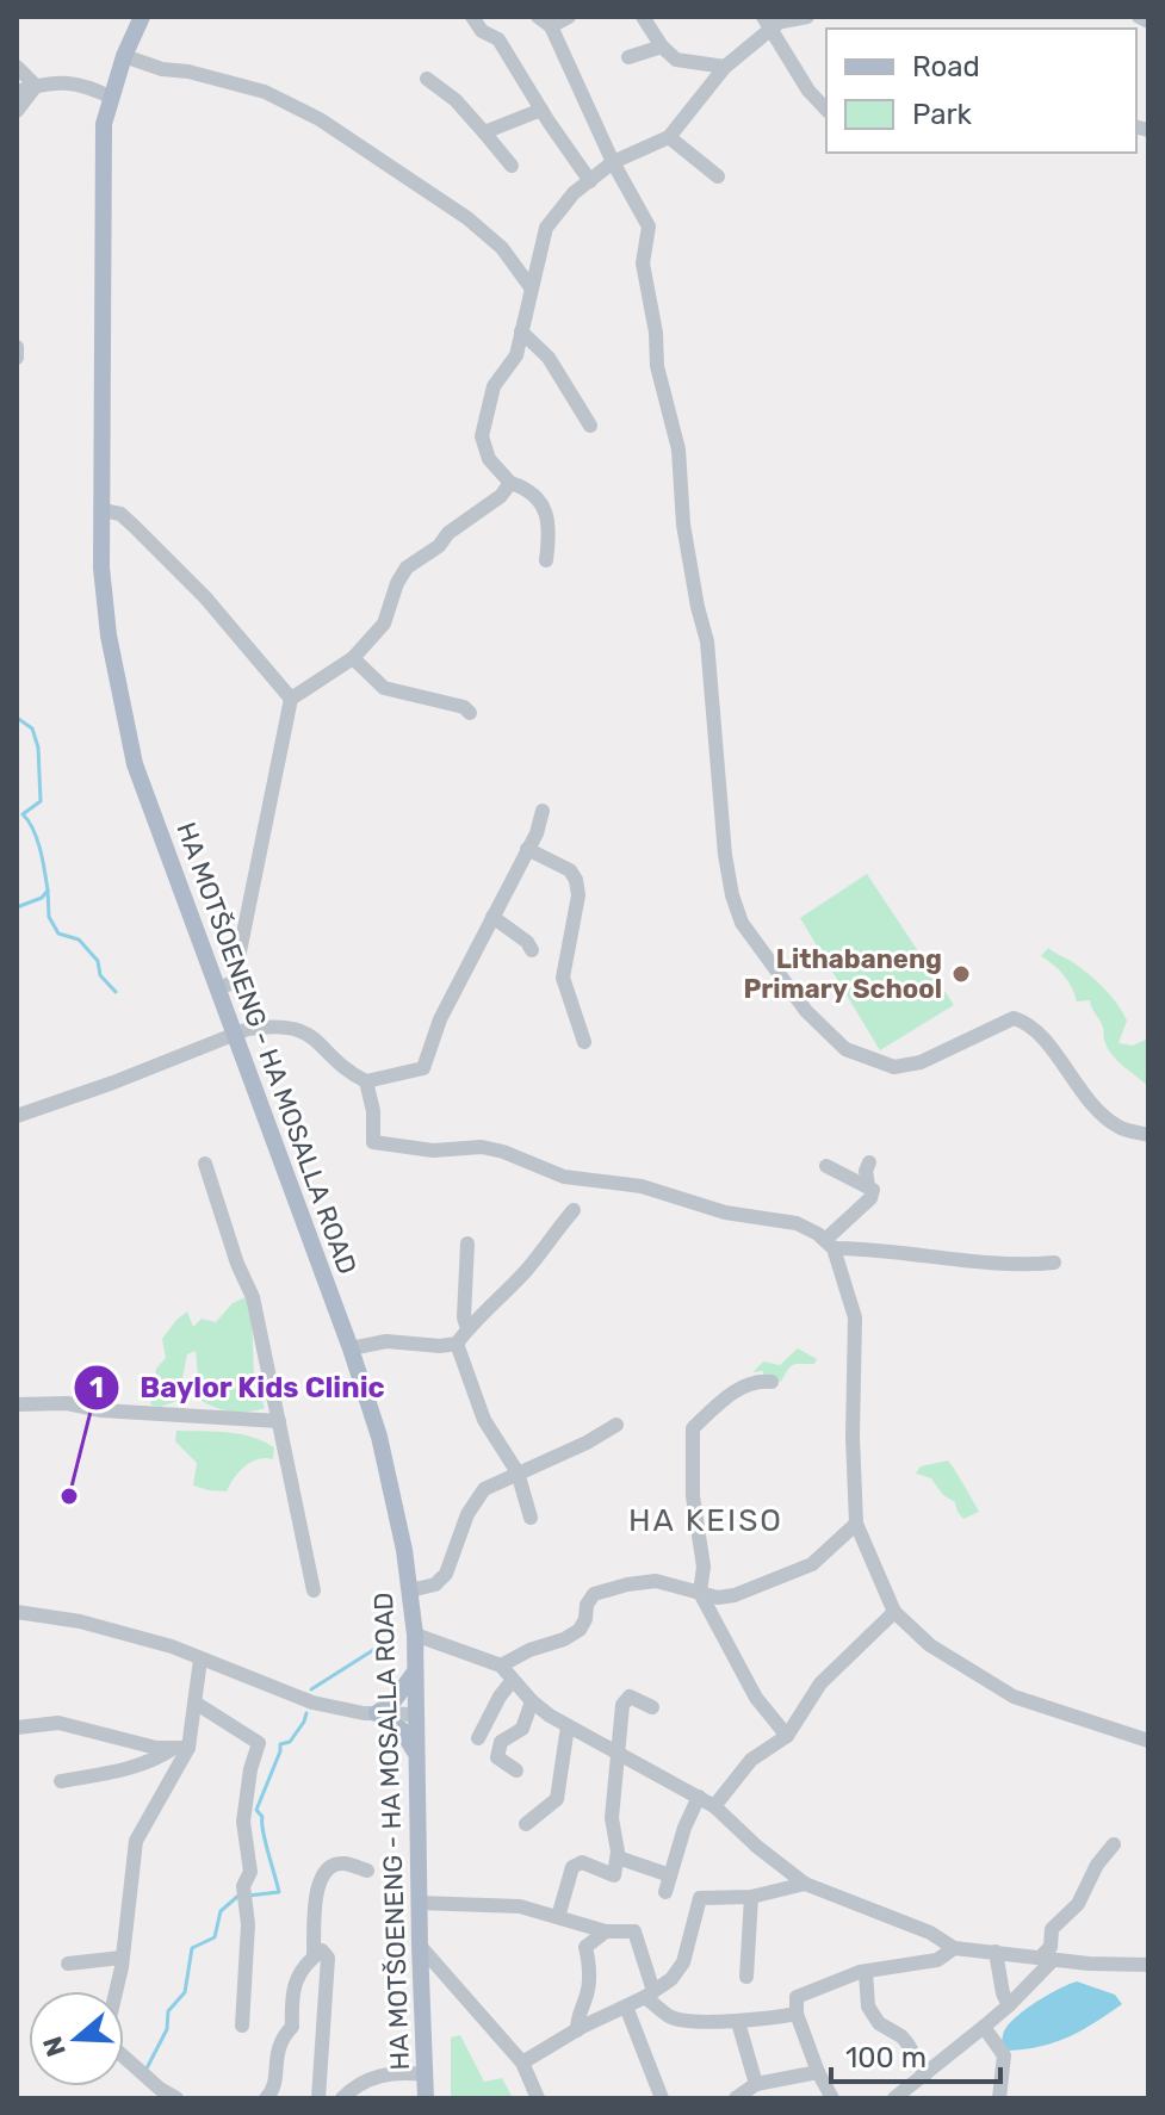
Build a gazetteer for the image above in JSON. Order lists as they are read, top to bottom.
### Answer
{
  "streets": {
    "main road": ["HA MOTŠOENENG - HA MOSALLA ROAD"]
  },
  "districts": ["HA KEISO"],
  "places": ["Lithabaneng Primary School", "Baylor Kids Clinic"],
  "legend": ["Road", "Park"],
  "scale_bar": "100 m",
  "north": "left"
}
